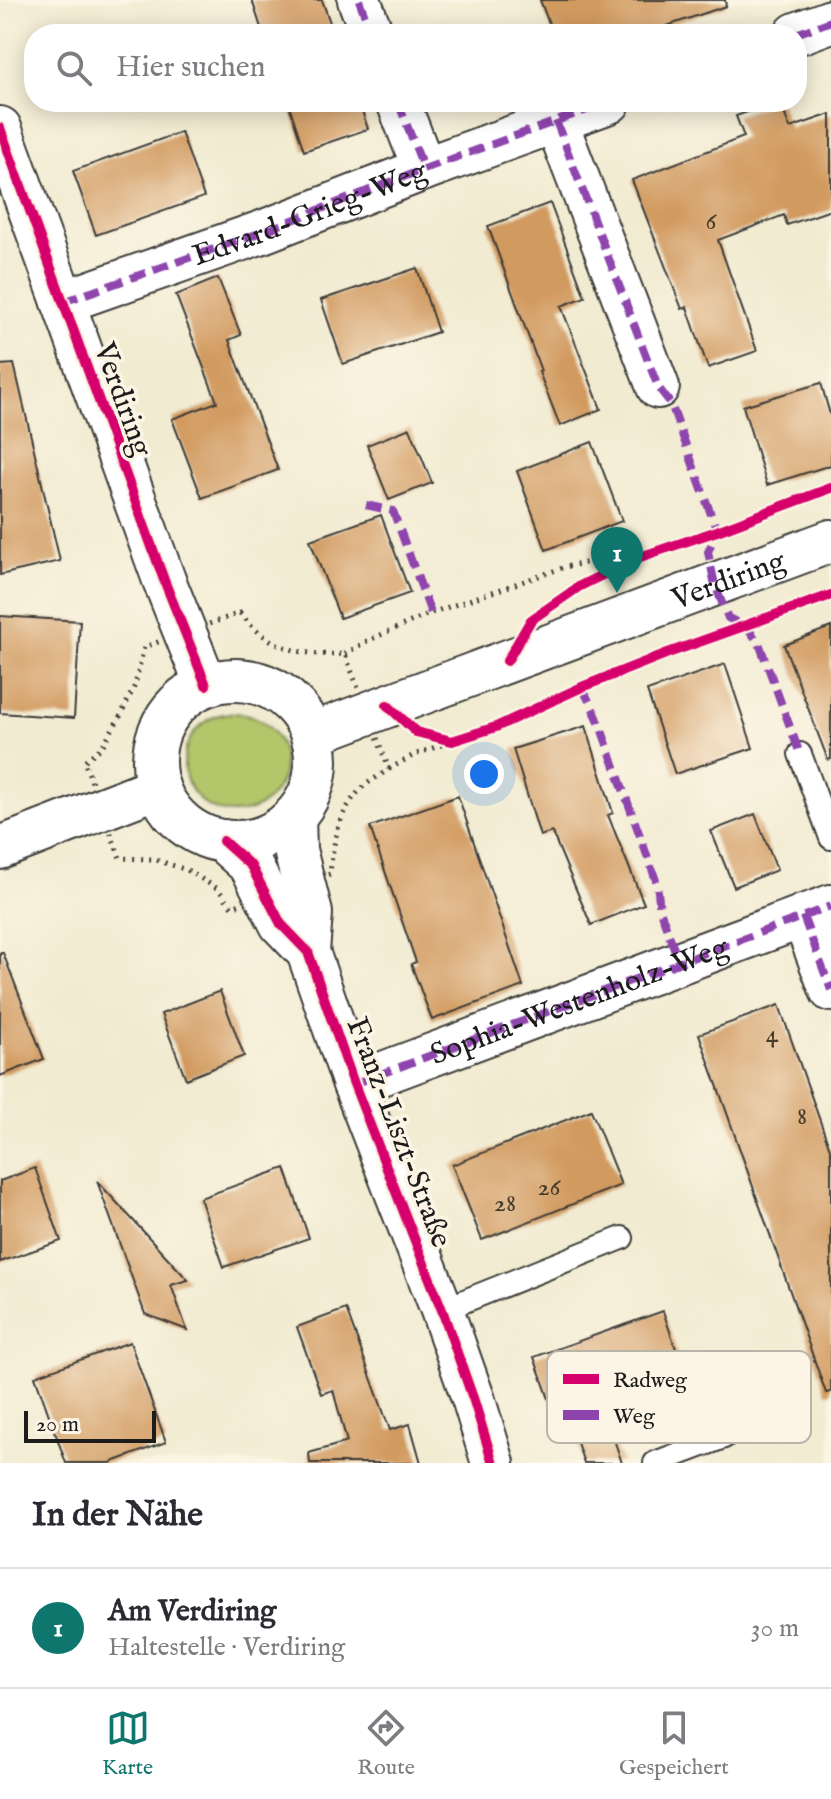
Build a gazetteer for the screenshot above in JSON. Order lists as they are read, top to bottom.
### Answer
{
  "streets": {
    "street": [
      "Edvard-Grieg-Weg",
      "Verdiring",
      "Sophia-Westenholz-Weg",
      "Franz-Liszt-Straße"
    ]
  },
  "crossings": [
    ["Edvard-Grieg-Weg", "Verdiring"],
    ["Verdiring", "Franz-Liszt-Straße"],
    ["Sophia-Westenholz-Weg", "Franz-Liszt-Straße"]
  ],
  "house_numbers": [
    "6",
    "4",
    "8",
    "26",
    "28"
  ],
  "legend": ["Radweg", "Weg"],
  "scale_bar": "20 m",
  "page": {
    "search": "Hier suchen",
    "pins": "1",
    "scale": "20 m",
    "heading": "In der Nähe",
    "list": [
      {
        "mark": "1",
        "name": "Am Verdiring",
        "note": "Haltestelle · Verdiring",
        "value": "30 m"
      }
    ],
    "nav": ["Karte", "Route", "Gespeichert"]
  }
}
